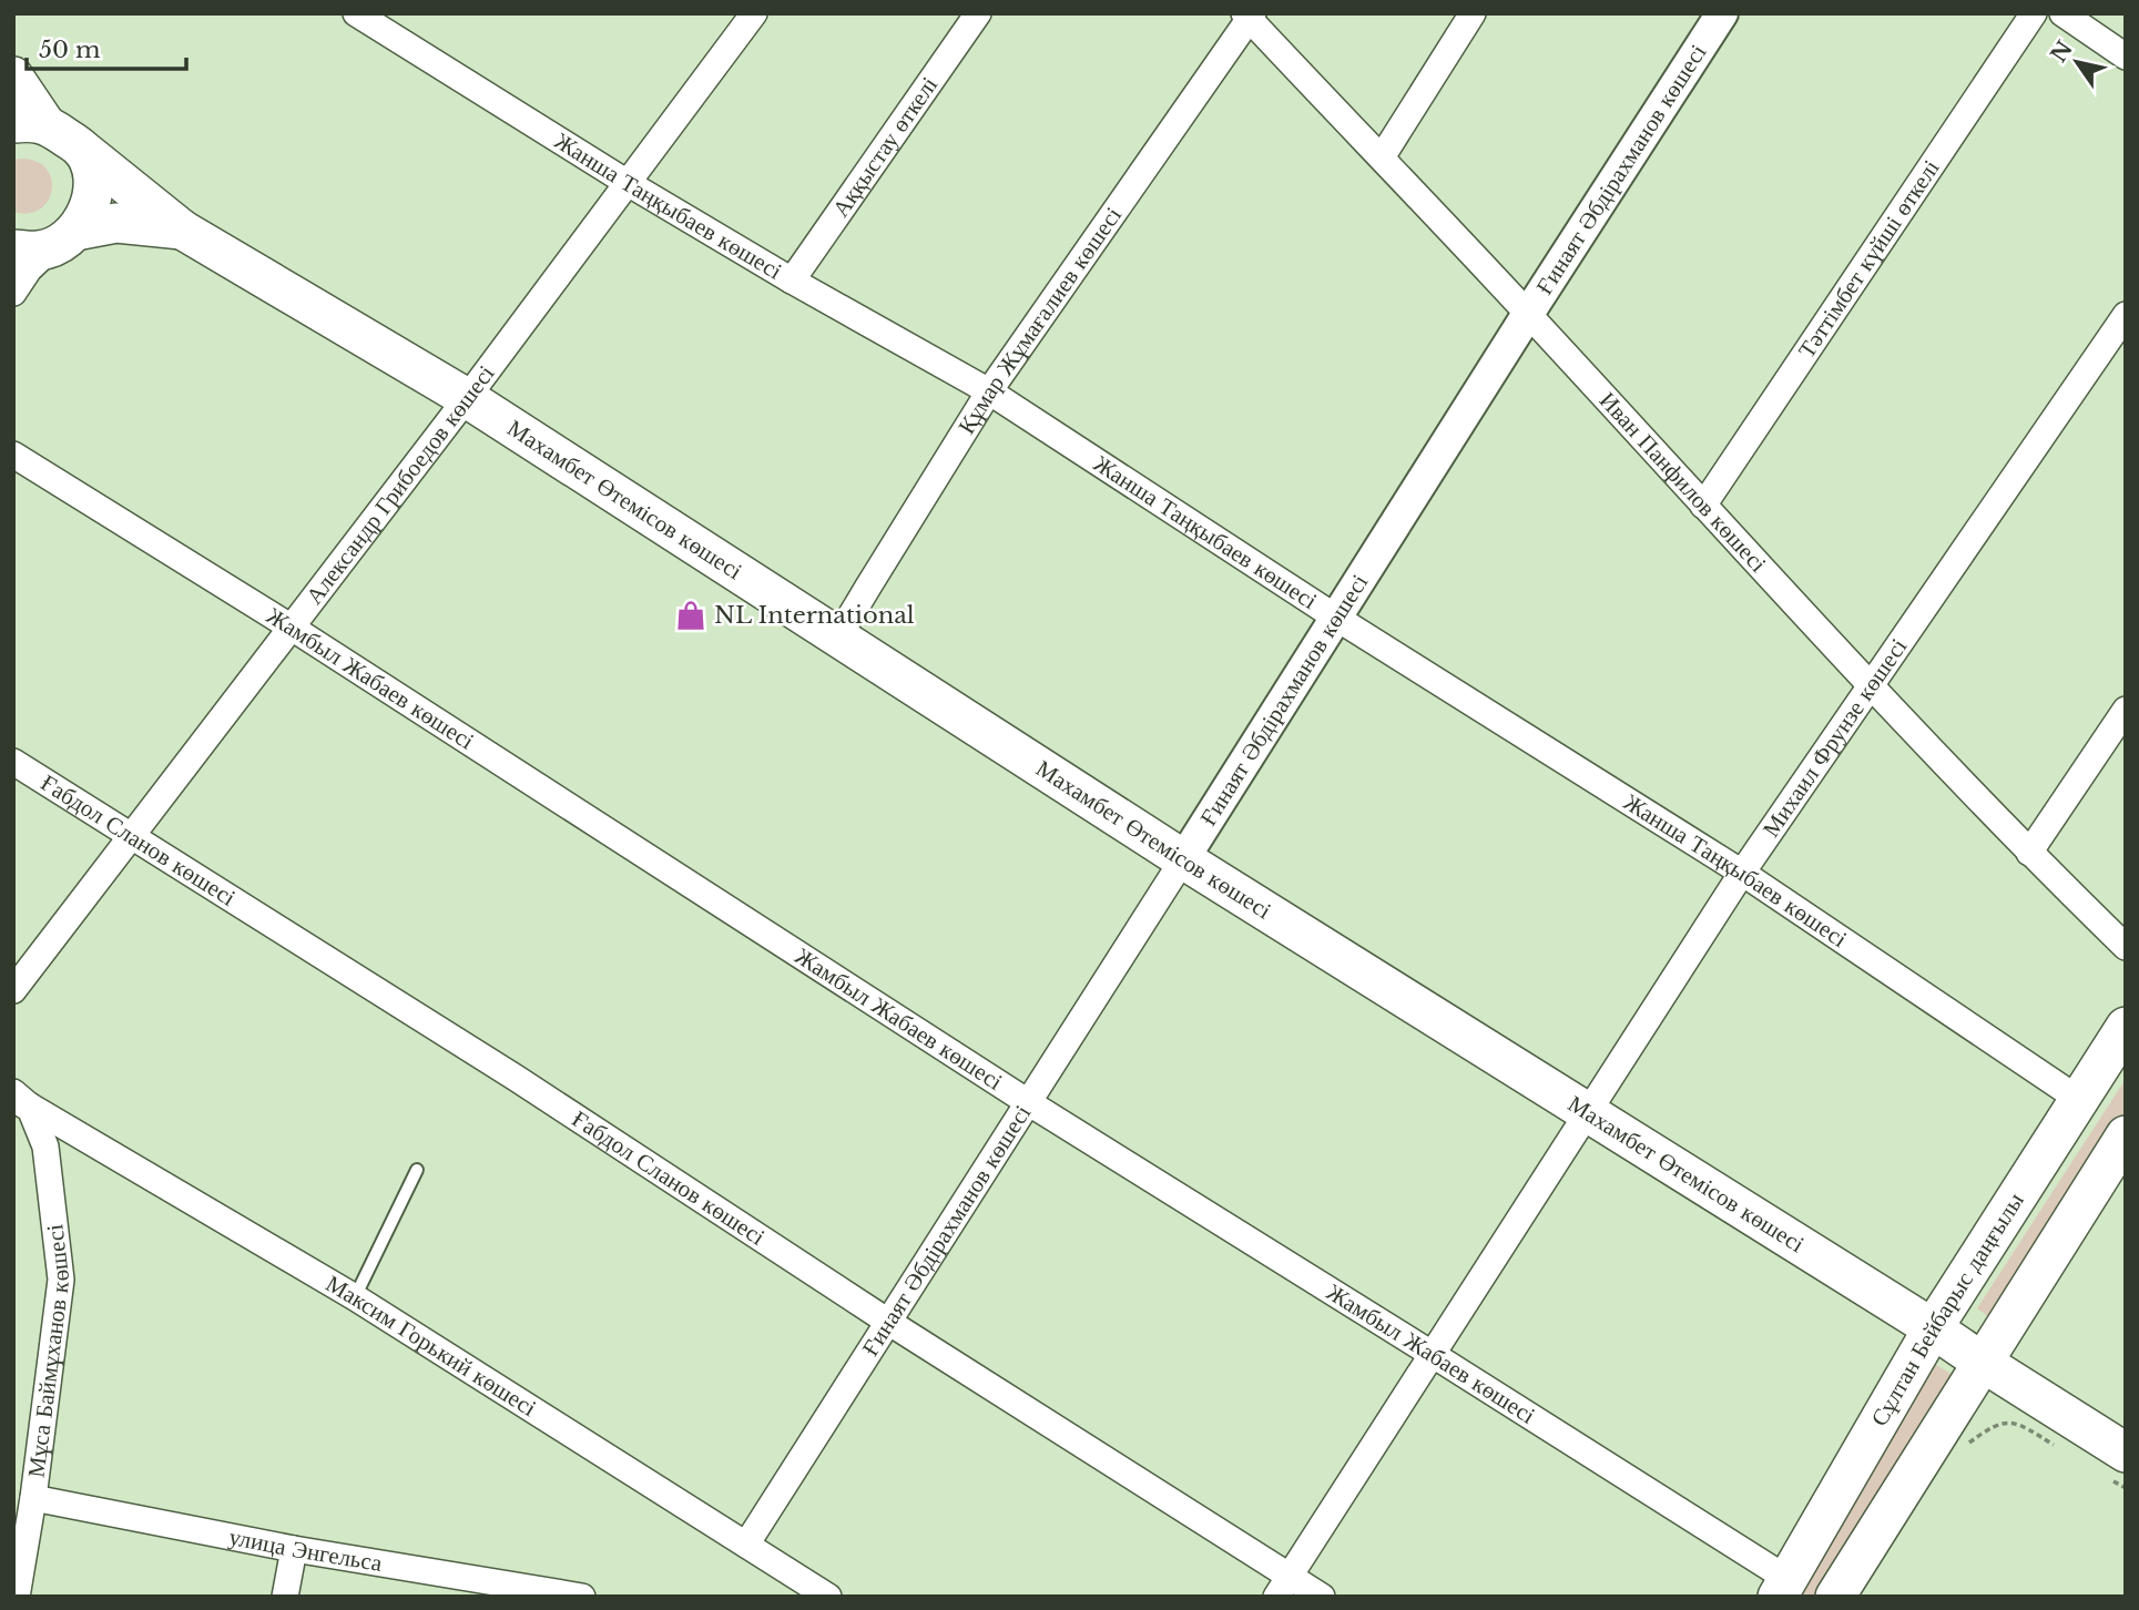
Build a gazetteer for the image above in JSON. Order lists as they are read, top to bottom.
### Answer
{
  "streets": {
    "main road": ["Махамбет Өтемісов көшесі", "Сұлтан Бейбарыс даңғылы"],
    "street": [
      "Аққыстау өткелі",
      "Ғинаят Әбдірахманов көшесі",
      "Жанша Таңқыбаев көшесі",
      "Тәттімбет күйші өткелі",
      "Құмар Жұмағалиев көшесі",
      "Иван Панфилов көшесі",
      "Александр Грибоедов көшесі",
      "Жамбыл Жабаев көшесі",
      "Михаил Фрунзе көшесі",
      "Ғабдол Сланов көшесі",
      "Максим Горький көшесі",
      "Мұса Баймұханов көшесі",
      "улица Энгельса"
    ]
  },
  "crossings": [
    ["Аққыстау өткелі", "Жанша Таңқыбаев көшесі"],
    ["Ғинаят Әбдірахманов көшесі", "Жанша Таңқыбаев көшесі"],
    ["Ғинаят Әбдірахманов көшесі", "Иван Панфилов көшесі"],
    ["Ғинаят Әбдірахманов көшесі", "Махамбет Өтемісов көшесі"],
    ["Ғинаят Әбдірахманов көшесі", "Жамбыл Жабаев көшесі"],
    ["Ғинаят Әбдірахманов көшесі", "Ғабдол Сланов көшесі"],
    ["Ғинаят Әбдірахманов көшесі", "Максим Горький көшесі"],
    ["Жанша Таңқыбаев көшесі", "Құмар Жұмағалиев көшесі"],
    ["Жанша Таңқыбаев көшесі", "Александр Грибоедов көшесі"],
    ["Жанша Таңқыбаев көшесі", "Михаил Фрунзе көшесі"],
    ["Жанша Таңқыбаев көшесі", "Сұлтан Бейбарыс даңғылы"],
    ["Тәттімбет күйші өткелі", "Иван Панфилов көшесі"],
    ["Құмар Жұмағалиев көшесі", "Иван Панфилов көшесі"],
    ["Құмар Жұмағалиев көшесі", "Махамбет Өтемісов көшесі"],
    ["Иван Панфилов көшесі", "Михаил Фрунзе көшесі"],
    ["Александр Грибоедов көшесі", "Махамбет Өтемісов көшесі"],
    ["Александр Грибоедов көшесі", "Жамбыл Жабаев көшесі"],
    ["Александр Грибоедов көшесі", "Ғабдол Сланов көшесі"],
    ["Махамбет Өтемісов көшесі", "Михаил Фрунзе көшесі"],
    ["Махамбет Өтемісов көшесі", "Сұлтан Бейбарыс даңғылы"],
    ["Жамбыл Жабаев көшесі", "Михаил Фрунзе көшесі"],
    ["Жамбыл Жабаев көшесі", "Сұлтан Бейбарыс даңғылы"],
    ["Михаил Фрунзе көшесі", "Ғабдол Сланов көшесі"],
    ["Максим Горький көшесі", "Мұса Баймұханов көшесі"],
    ["Мұса Баймұханов көшесі", "улица Энгельса"]
  ],
  "places": {
    "shop": ["NL International"]
  },
  "scale_bar": "50 m",
  "north": "top left"
}
